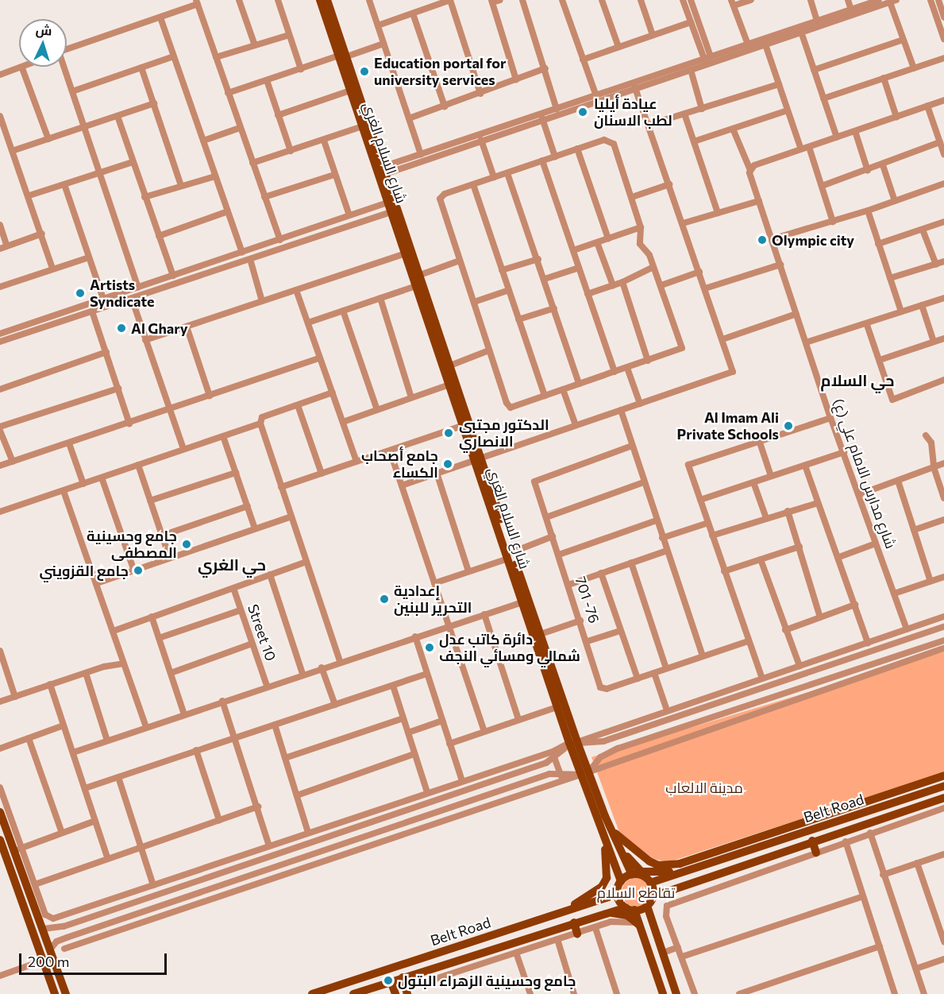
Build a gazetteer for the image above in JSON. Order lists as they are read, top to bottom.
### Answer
{
  "streets": {
    "main road": ["شارع السلام الغري", "Belt Road"],
    "street": ["شارع مدارس الامام علي (ع)", "701 -76", "Street 10"]
  },
  "crossings": [
    ["شارع السلام الغري", "Belt Road"]
  ],
  "districts": ["حي السلام", "حي الغري"],
  "parks": ["مدينة الالعاب", "تقاطع السلام"],
  "places": [
    "Education portal for university services",
    "عيادة أيليا لطب الاسنان",
    "Olympic city",
    "Artists Syndicate",
    "Al Ghary",
    "Al Imam Ali Private Schools",
    "الدكتور مجتبى الانصاري",
    "جامع أصحاب الكساء",
    "جامع وحسينية المصطفى",
    "جامع القزويني",
    "إعدادية التحرير للبنين",
    "دائرة كاتب عدل شمالي ومسائي النجف",
    "جامع وحسينية الزهراء البتول"
  ],
  "scale_bar": "200 m",
  "north": "top"
}
